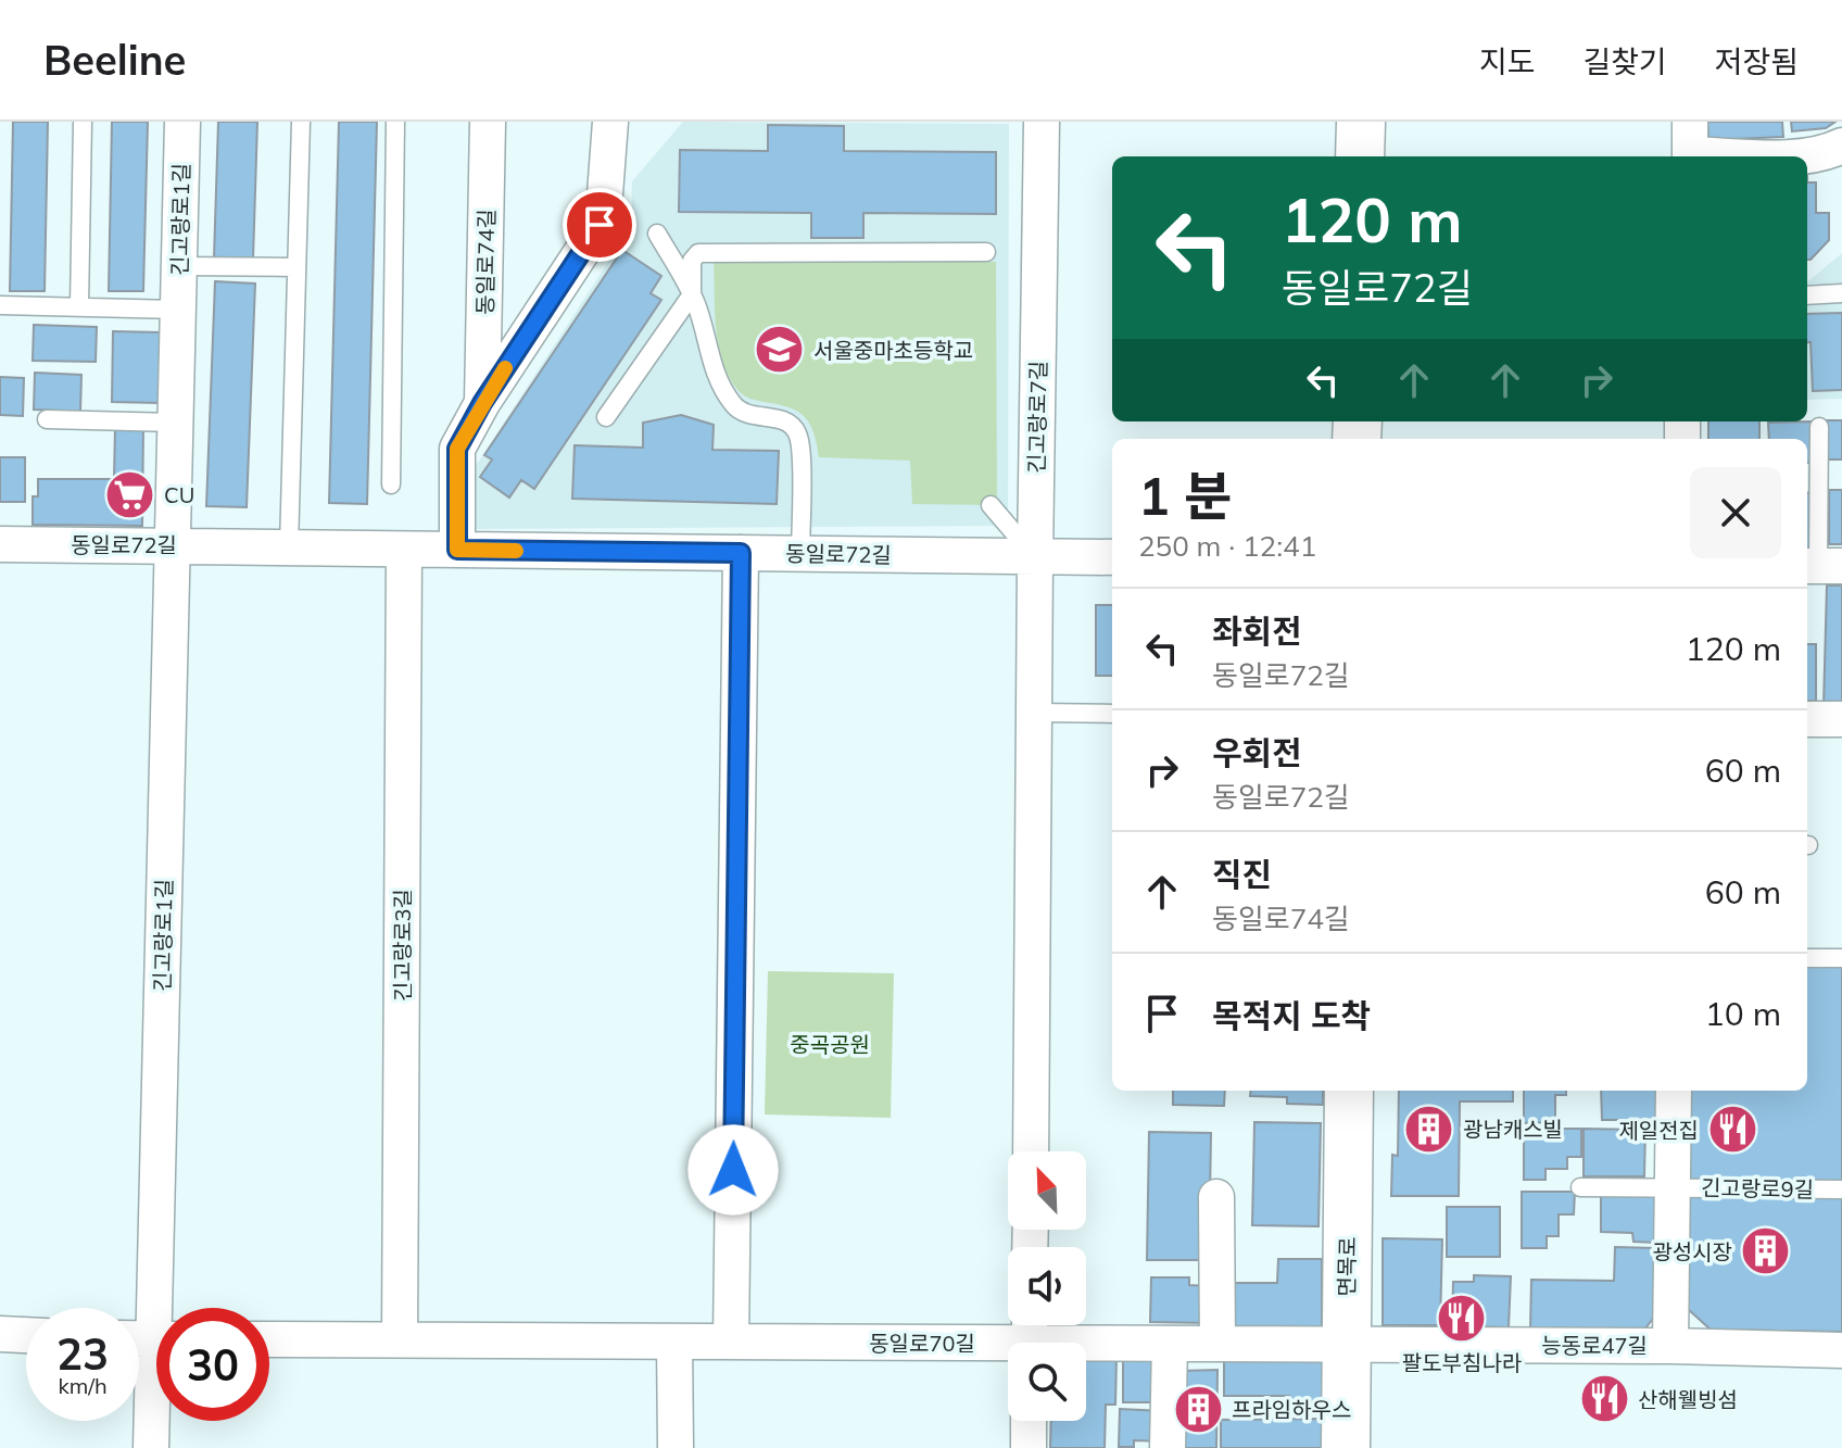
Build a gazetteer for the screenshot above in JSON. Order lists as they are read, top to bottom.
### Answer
{
  "streets": {
    "street": [
      "긴고랑로1길",
      "동일로74길",
      "긴고랑로7길",
      "동일로72길",
      "긴고랑로3길",
      "긴고랑로9길",
      "면목로",
      "동일로70길",
      "능동로47길"
    ]
  },
  "crossings": [
    ["긴고랑로1길", "동일로72길"],
    ["긴고랑로7길", "동일로72길"],
    ["동일로72길", "긴고랑로3길"],
    ["긴고랑로3길", "동일로70길"],
    ["긴고랑로9길", "능동로47길"],
    ["면목로", "동일로70길"],
    ["면목로", "능동로47길"],
    ["동일로70길", "능동로47길"]
  ],
  "parks": ["중곡공원"],
  "places": {
    "school or university": ["서울중마초등학교"],
    "supermarket": ["CU"],
    "building": ["광남캐스빌", "광성시장", "프라임하우스"],
    "restaurant": ["제일전집", "팔도부침나라", "산해웰빙섬"]
  },
  "north": "top left",
  "page": {
    "header": "Beeline",
    "nav": ["지도", "길찾기", "저장됨"],
    "turn": ["120 m", "동일로72길"],
    "heading": ["1 분", "250 m · 12:41"],
    "list": [
      {
        "name": "좌회전",
        "note": "동일로72길",
        "value": "120 m"
      },
      {
        "name": "우회전",
        "note": "동일로72길",
        "value": "60 m"
      },
      {
        "name": "직진",
        "note": "동일로74길",
        "value": "60 m"
      },
      {
        "name": "목적지 도착",
        "value": "10 m"
      }
    ],
    "speed": "23 km/h",
    "limit": "30"
  }
}
